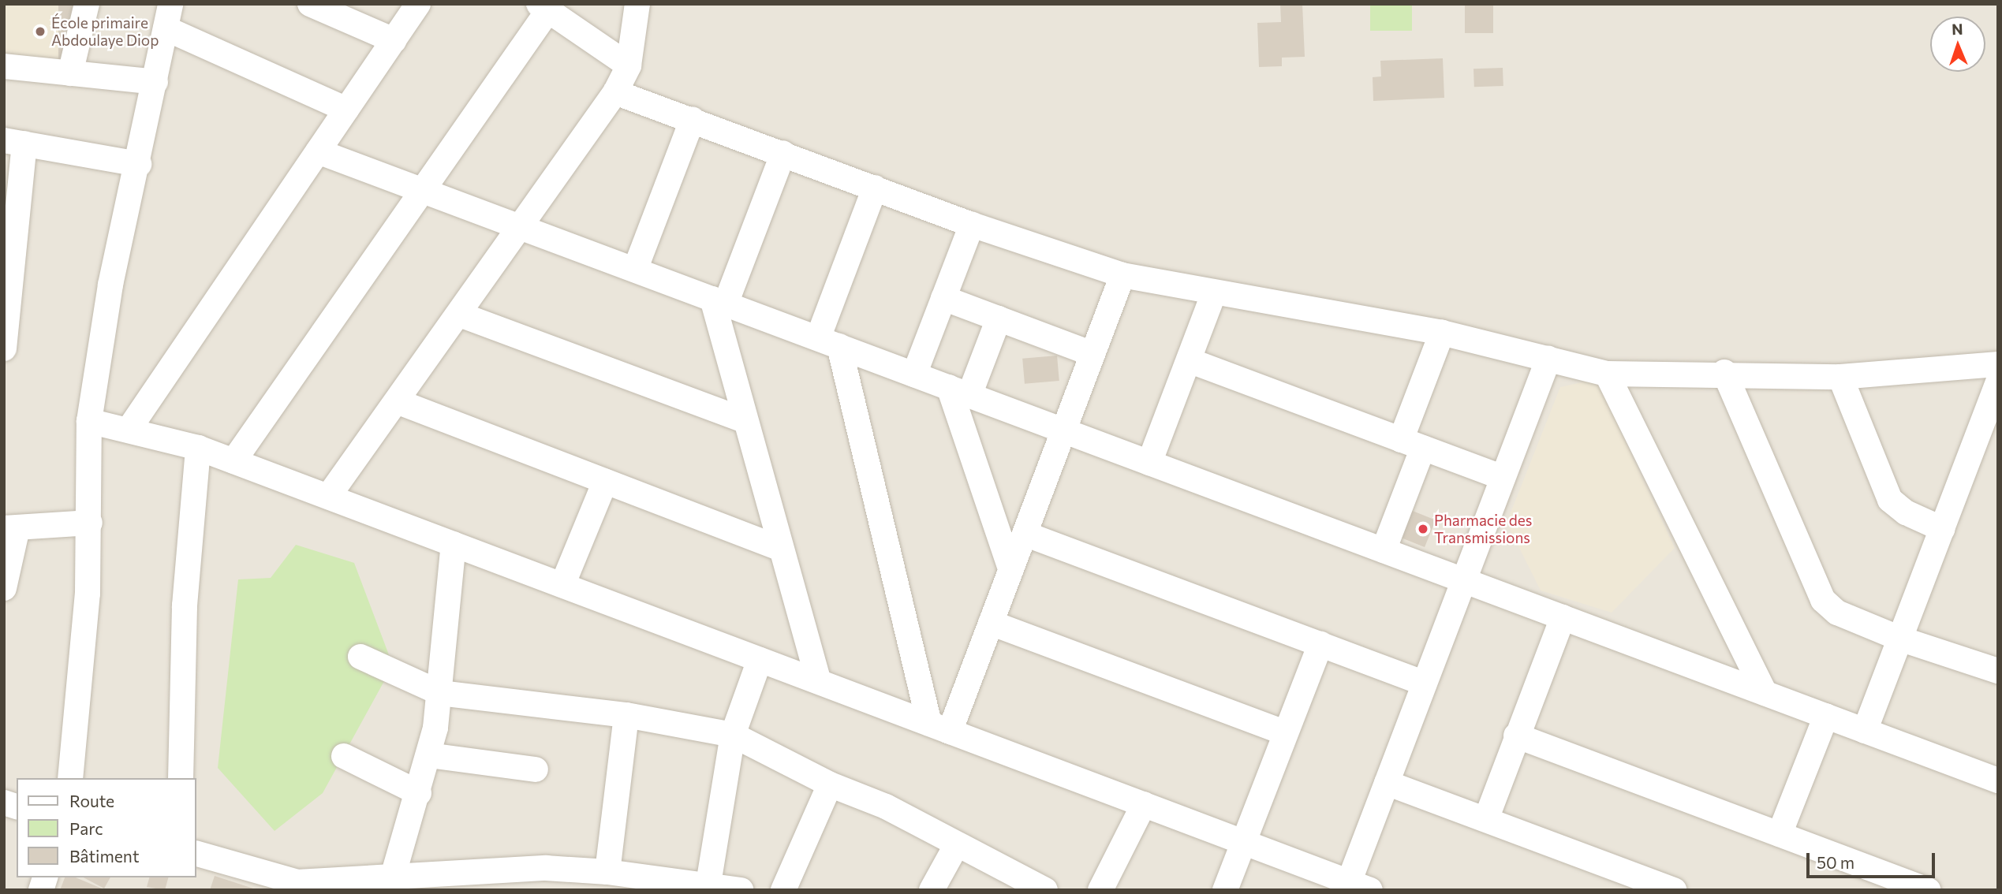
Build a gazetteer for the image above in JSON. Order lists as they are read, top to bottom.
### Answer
{
  "places": ["École primaire Abdoulaye Diop", "Pharmacie des Transmissions"],
  "legend": ["Route", "Parc", "Bâtiment"],
  "scale_bar": "50 m",
  "north": "top"
}
